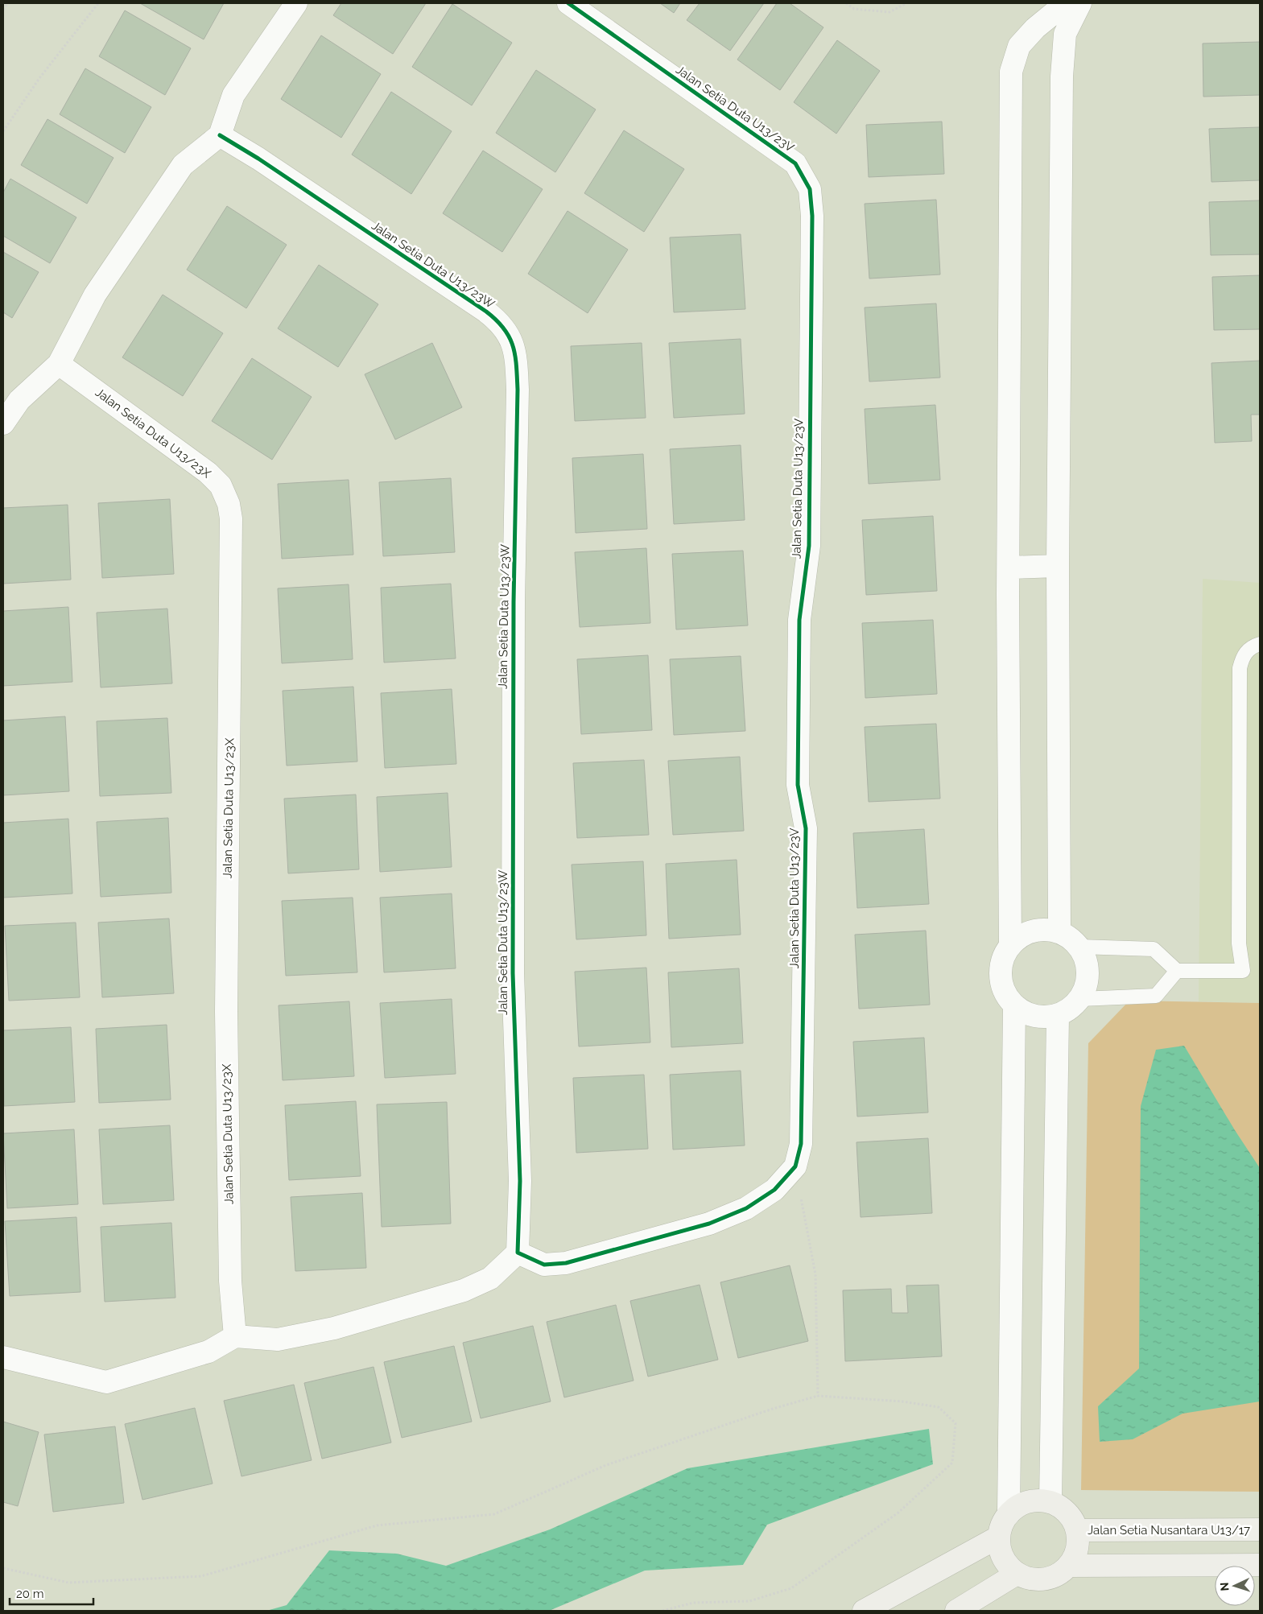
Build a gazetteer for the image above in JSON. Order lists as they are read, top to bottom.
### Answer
{
  "streets": {
    "main road": ["Jalan Setia Nusantara U13/17"],
    "street": ["Jalan Setia Duta U13/23V", "Jalan Setia Duta U13/23W", "Jalan Setia Duta U13/23X"]
  },
  "scale_bar": "20 m",
  "north": "left"
}
